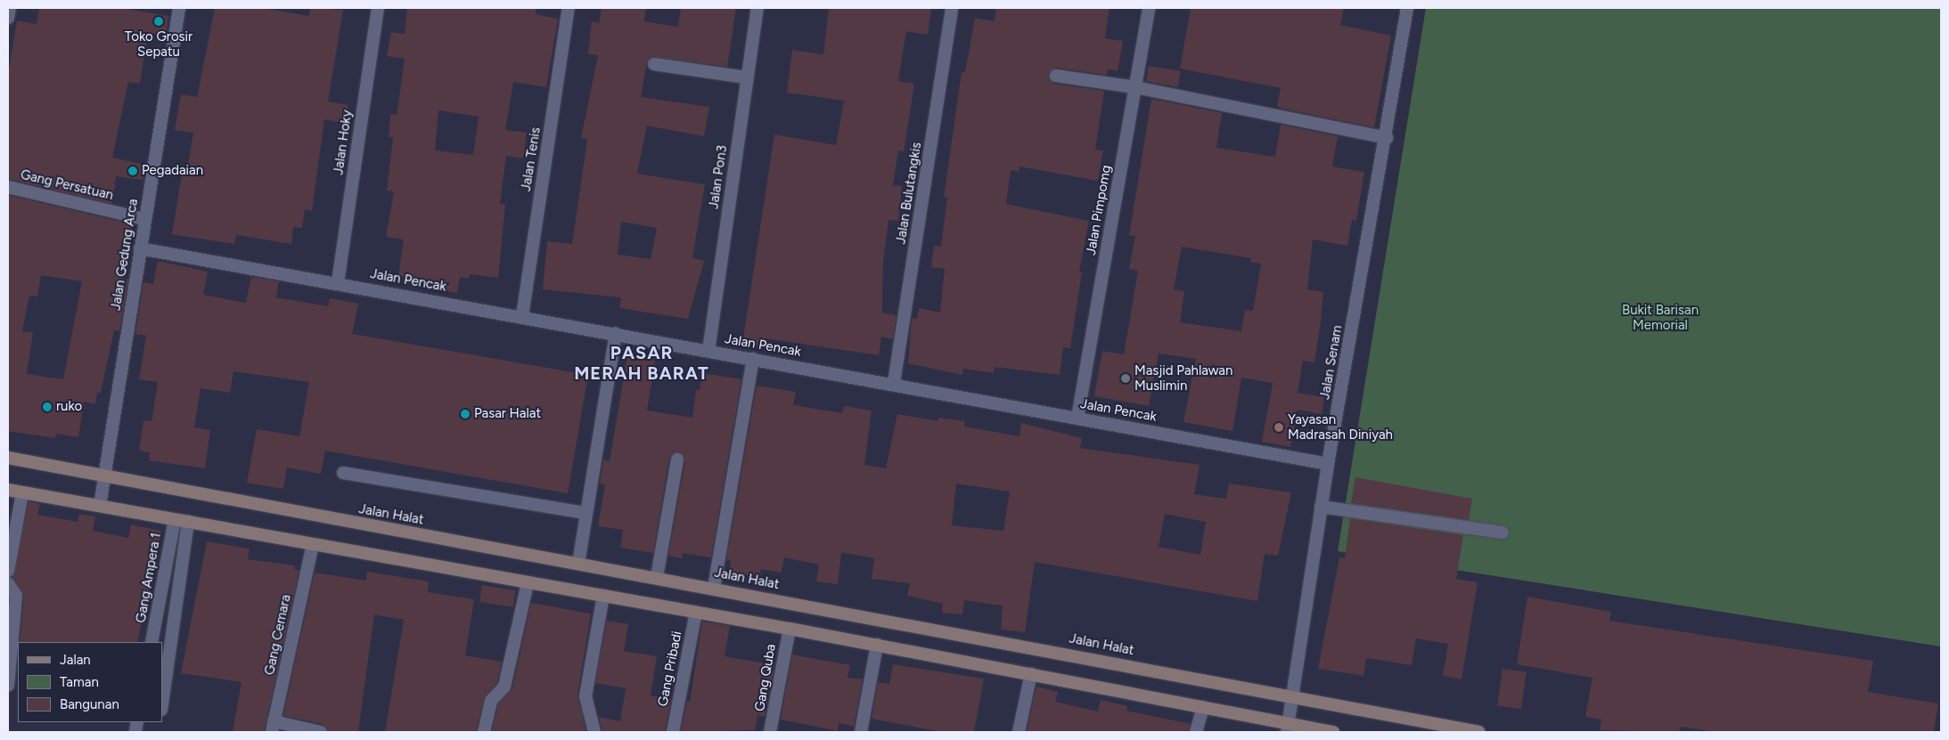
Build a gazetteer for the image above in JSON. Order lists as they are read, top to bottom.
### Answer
{
  "streets": {
    "main road": ["Jalan Halat"],
    "street": [
      "Jalan Hoky",
      "Jalan Tenis",
      "Jalan Pon3",
      "Gang Persatuan",
      "Jalan Bulutangkis",
      "Jalan Pimpomg",
      "Jalan Gedung Arca",
      "Jalan Pencak",
      "Jalan Senam",
      "Gang Ampera 1",
      "Gang Cemara",
      "Gang Pribadi",
      "Gang Quba"
    ]
  },
  "crossings": [
    ["Jalan Hoky", "Jalan Pencak"],
    ["Jalan Tenis", "Jalan Pencak"],
    ["Jalan Pon3", "Jalan Pencak"],
    ["Gang Persatuan", "Jalan Gedung Arca"],
    ["Jalan Bulutangkis", "Jalan Pencak"],
    ["Jalan Pimpomg", "Jalan Pencak"],
    ["Jalan Gedung Arca", "Jalan Pencak"],
    ["Jalan Gedung Arca", "Jalan Halat"],
    ["Jalan Pencak", "Jalan Senam"],
    ["Jalan Senam", "Jalan Halat"]
  ],
  "districts": ["PASAR MERAH BARAT"],
  "parks": ["Bukit Barisan Memorial"],
  "places": [
    "Toko Grosir Sepatu",
    "Pegadaian",
    "Masjid Pahlawan Muslimin",
    "ruko",
    "Pasar Halat",
    "Yayasan Madrasah Diniyah"
  ],
  "legend": ["Jalan", "Taman", "Bangunan"]
}
